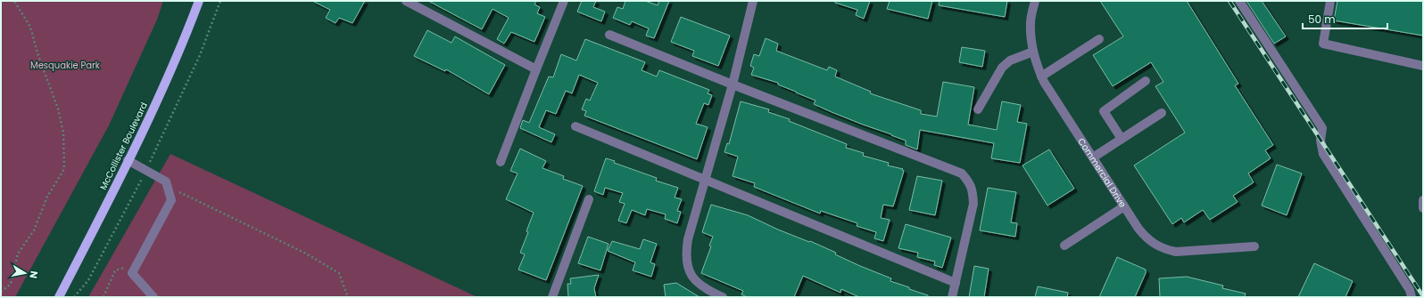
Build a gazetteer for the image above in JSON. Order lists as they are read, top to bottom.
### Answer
{
  "streets": {
    "main road": ["McCollister Boulevard"],
    "street": ["Commercial Drive"]
  },
  "parks": ["Mesquakie Park"],
  "scale_bar": "50 m",
  "north": "right"
}
